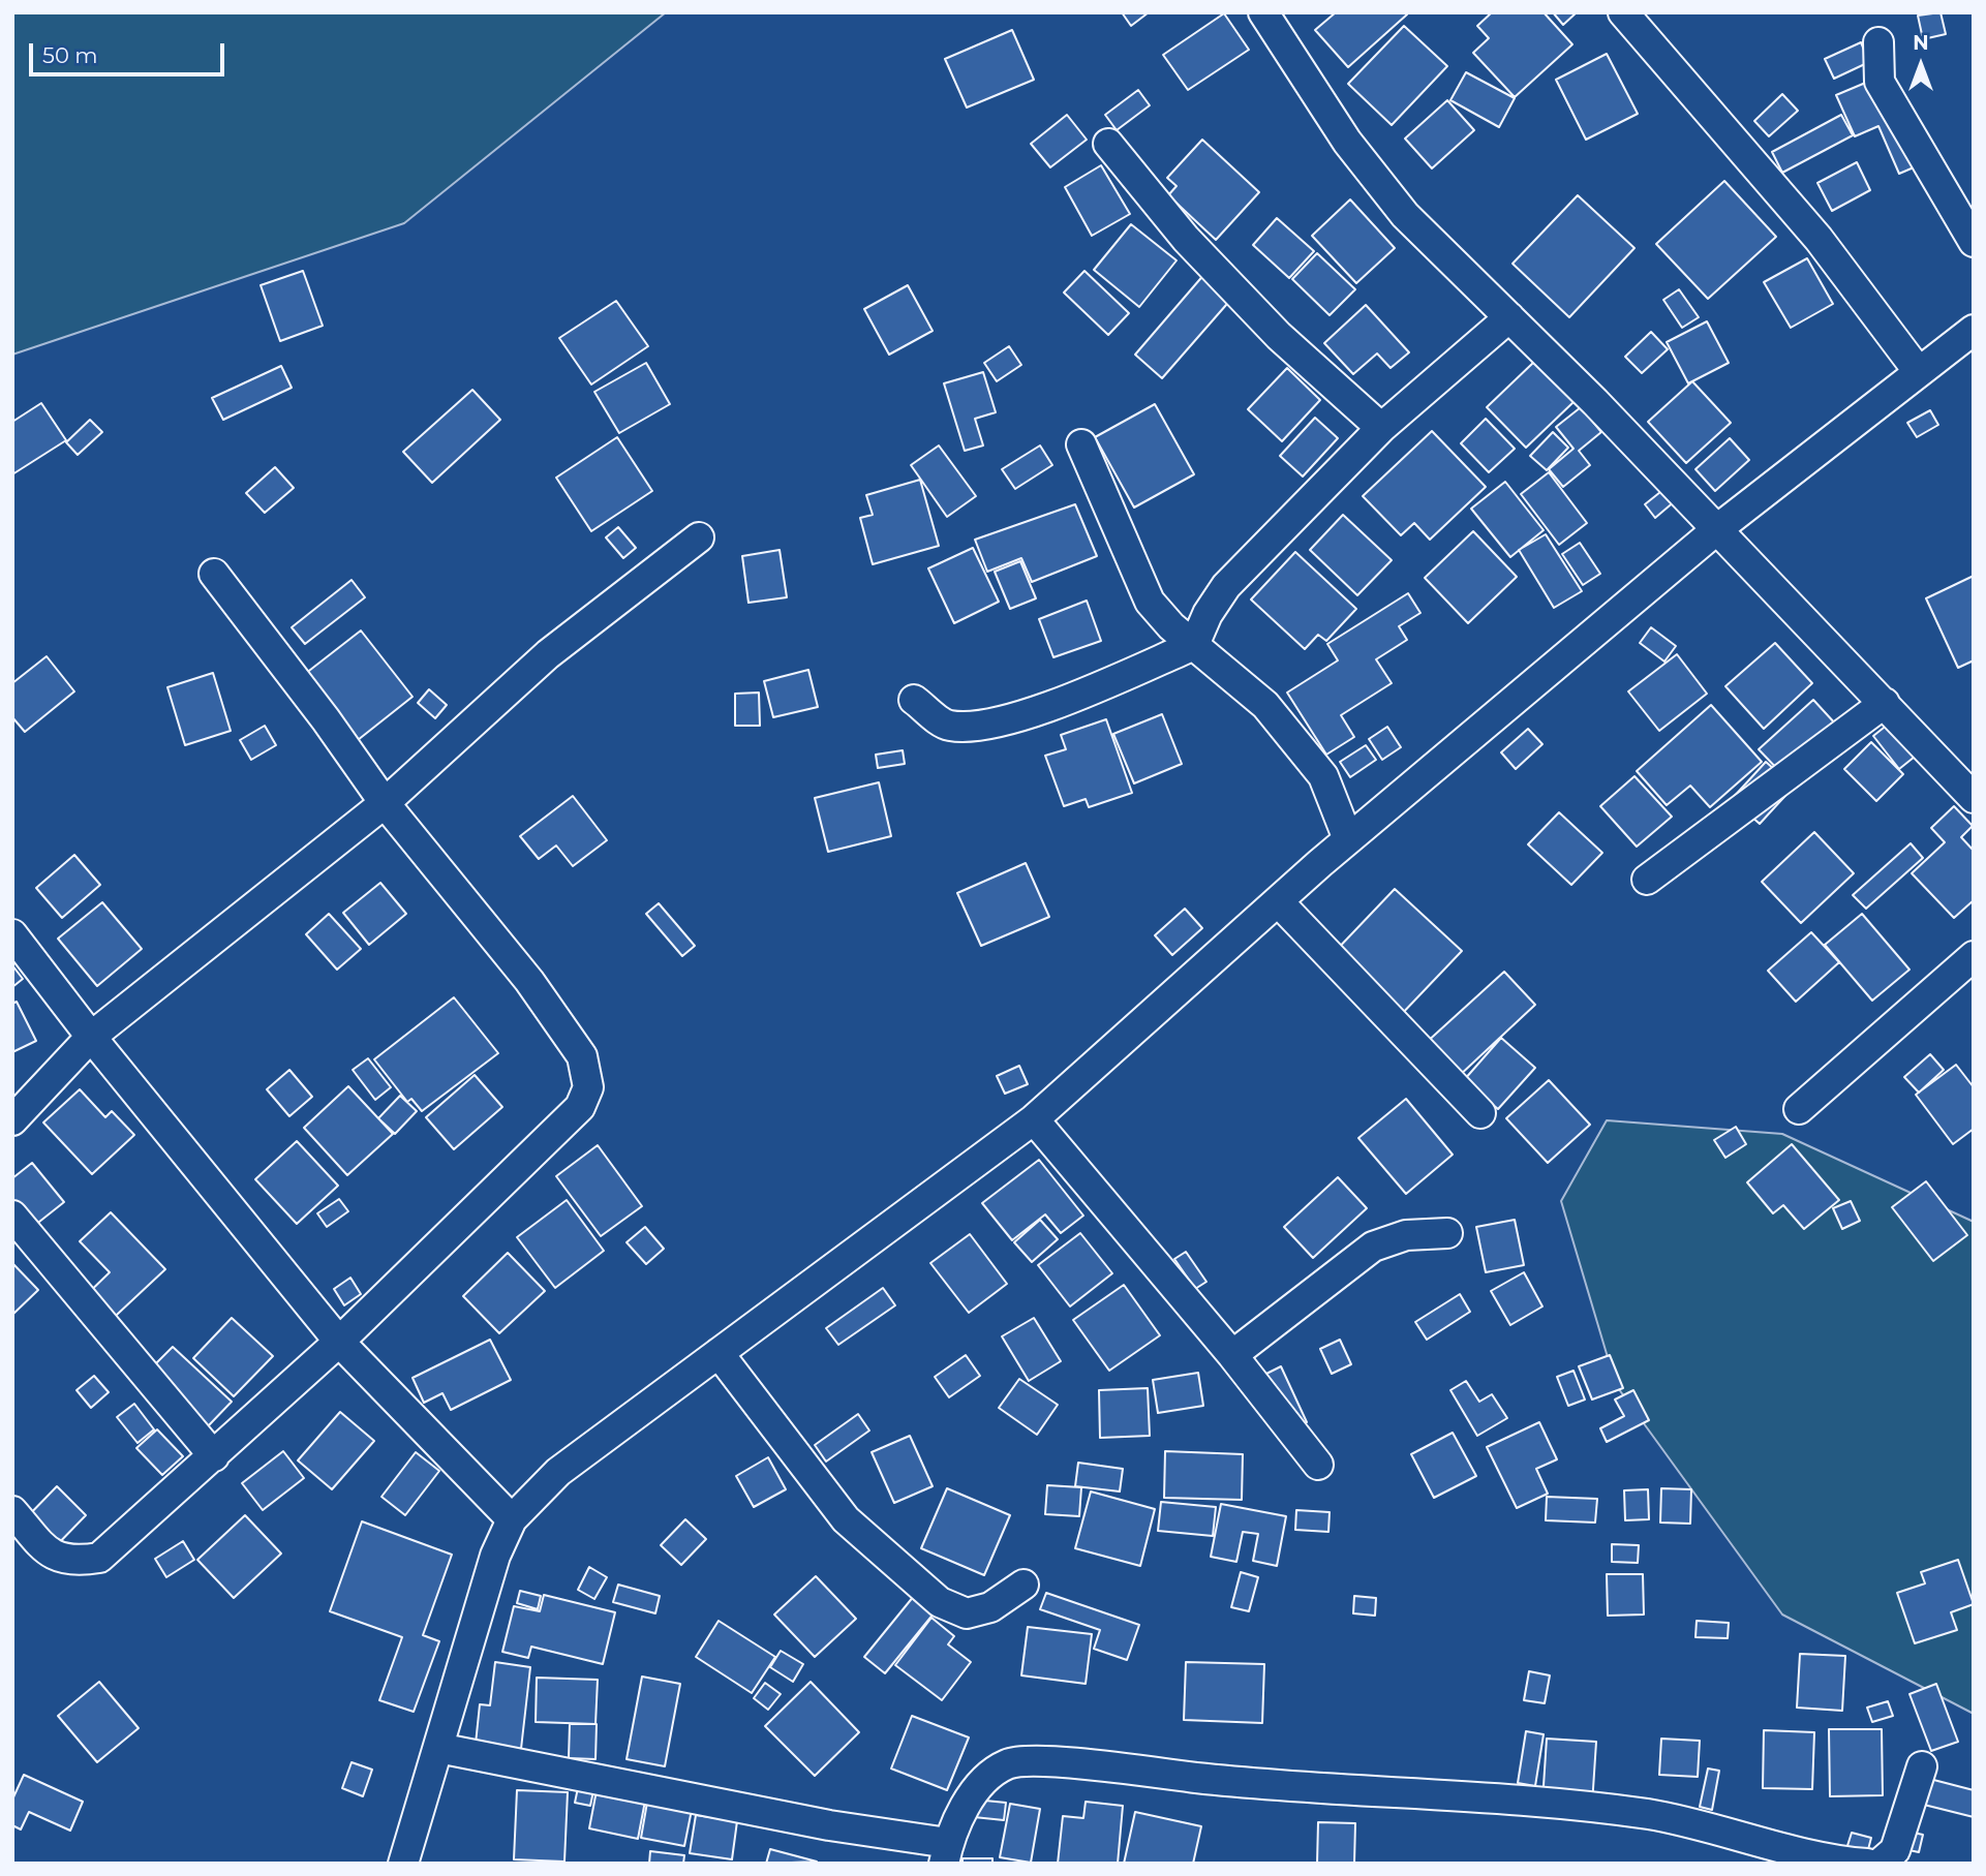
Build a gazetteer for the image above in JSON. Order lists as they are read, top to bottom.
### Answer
{
  "scale_bar": "50 m",
  "north": "top"
}
